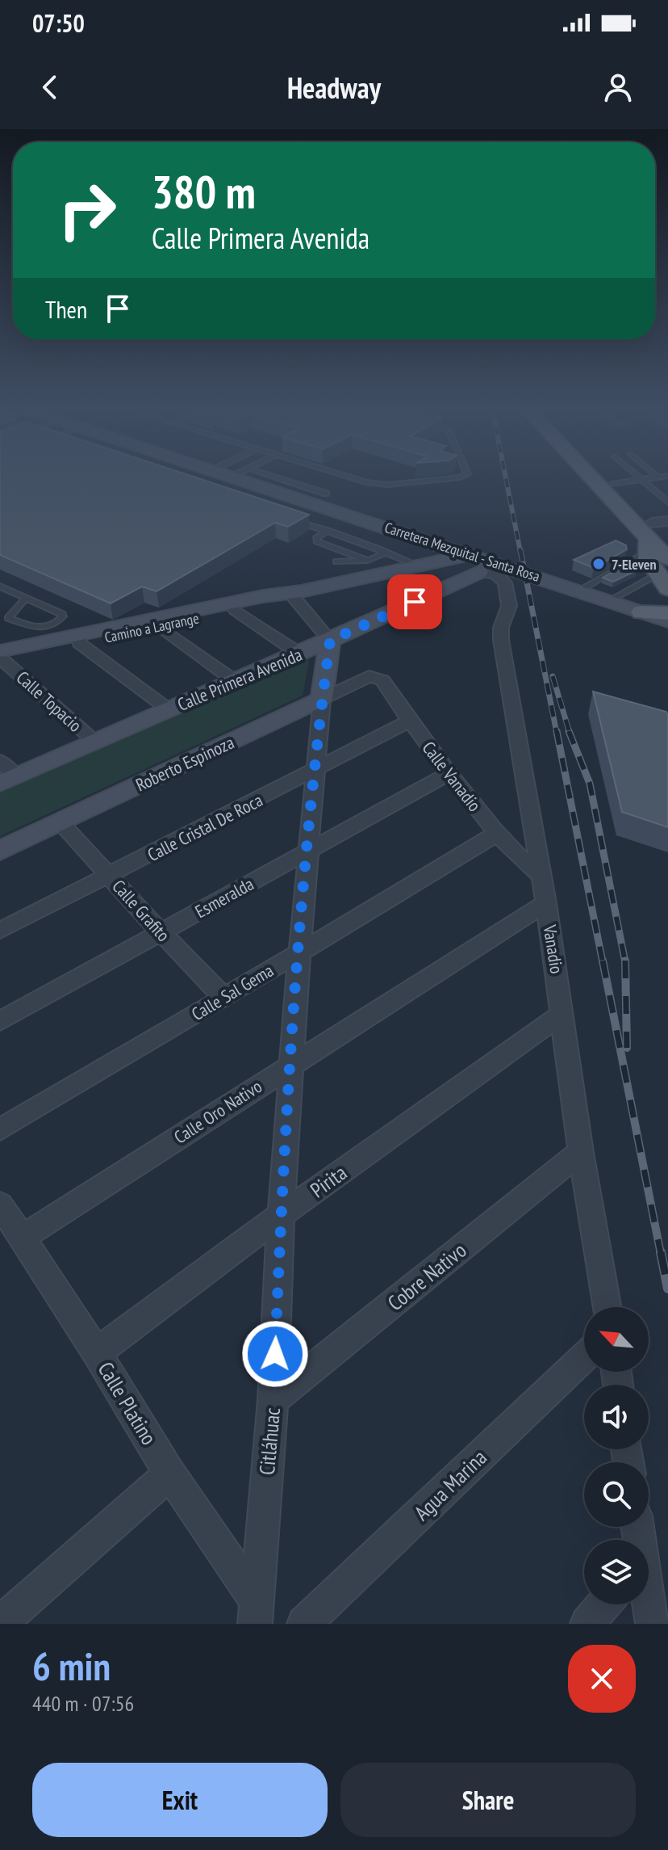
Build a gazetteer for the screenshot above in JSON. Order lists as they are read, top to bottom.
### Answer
{
  "streets": {
    "street": [
      "Carretera Mezquital - Santa Rosa",
      "Camino a Lagrange",
      "Calle Primera Avenida",
      "Calle Topacio",
      "Roberto Espinoza",
      "Calle Vanadio",
      "Calle Cristal De Roca",
      "Esmeralda",
      "Calle Grafito",
      "Vanadio",
      "Calle Sal Gema",
      "Calle Oro Nativo",
      "Pirita",
      "Cobre Nativo",
      "Calle Platino",
      "Citláhuac",
      "Agua Marina"
    ]
  },
  "crossings": [
    ["Carretera Mezquital - Santa Rosa", "Camino a Lagrange"],
    ["Camino a Lagrange", "Calle Topacio"],
    ["Calle Primera Avenida", "Calle Topacio"],
    ["Calle Primera Avenida", "Vanadio"],
    ["Calle Primera Avenida", "Citláhuac"],
    ["Roberto Espinoza", "Calle Vanadio"],
    ["Roberto Espinoza", "Calle Grafito"],
    ["Roberto Espinoza", "Citláhuac"],
    ["Calle Vanadio", "Calle Cristal De Roca"],
    ["Calle Vanadio", "Esmeralda"],
    ["Calle Vanadio", "Vanadio"],
    ["Calle Vanadio", "Calle Sal Gema"],
    ["Calle Cristal De Roca", "Calle Grafito"],
    ["Calle Cristal De Roca", "Citláhuac"],
    ["Esmeralda", "Calle Grafito"],
    ["Esmeralda", "Citláhuac"],
    ["Calle Grafito", "Calle Sal Gema"],
    ["Vanadio", "Calle Oro Nativo"],
    ["Vanadio", "Pirita"],
    ["Vanadio", "Cobre Nativo"],
    ["Calle Sal Gema", "Citláhuac"],
    ["Calle Oro Nativo", "Calle Platino"],
    ["Calle Oro Nativo", "Citláhuac"],
    ["Pirita", "Calle Platino"],
    ["Pirita", "Citláhuac"],
    ["Cobre Nativo", "Citláhuac"],
    ["Calle Platino", "Citláhuac"]
  ],
  "places": ["7-Eleven"],
  "north": "top left",
  "page": {
    "status": "07:50",
    "header": "Headway",
    "turn": ["380 m", "Calle Primera Avenida"],
    "then": "Then",
    "heading": ["6 min", "440 m · 07:56"],
    "buttons": ["Exit", "Share"]
  }
}
